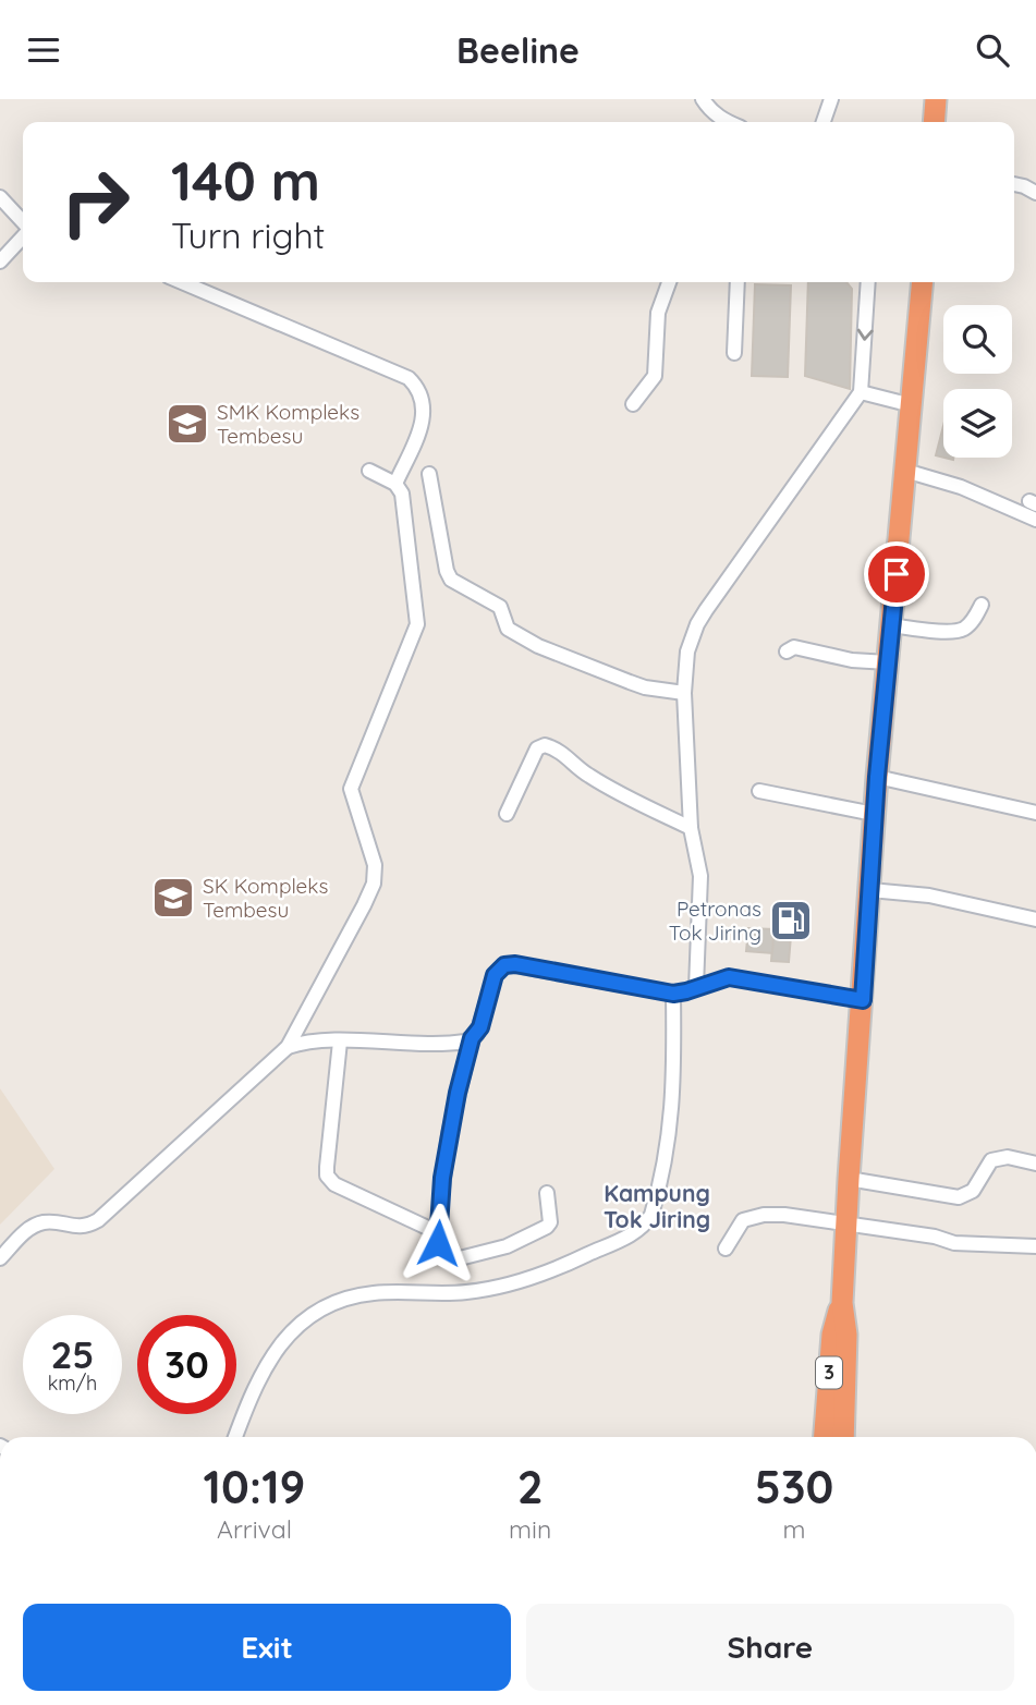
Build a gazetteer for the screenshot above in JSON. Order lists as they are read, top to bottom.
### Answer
{
  "streets": {
    "highway": ["3"]
  },
  "districts": ["Kampung Tok Jiring"],
  "places": {
    "school or university": ["SMK Kompleks Tembesu", "SK Kompleks Tembesu"],
    "fuel station": ["Petronas Tok Jiring"]
  },
  "page": {
    "header": "Beeline",
    "turn": ["140 m", "Turn right"],
    "speed": "25 km/h",
    "limit": "30",
    "eta": [
      "10:19",
      "Arrival",
      "2",
      "min",
      "530",
      "m"
    ],
    "buttons": ["Exit", "Share"]
  }
}
